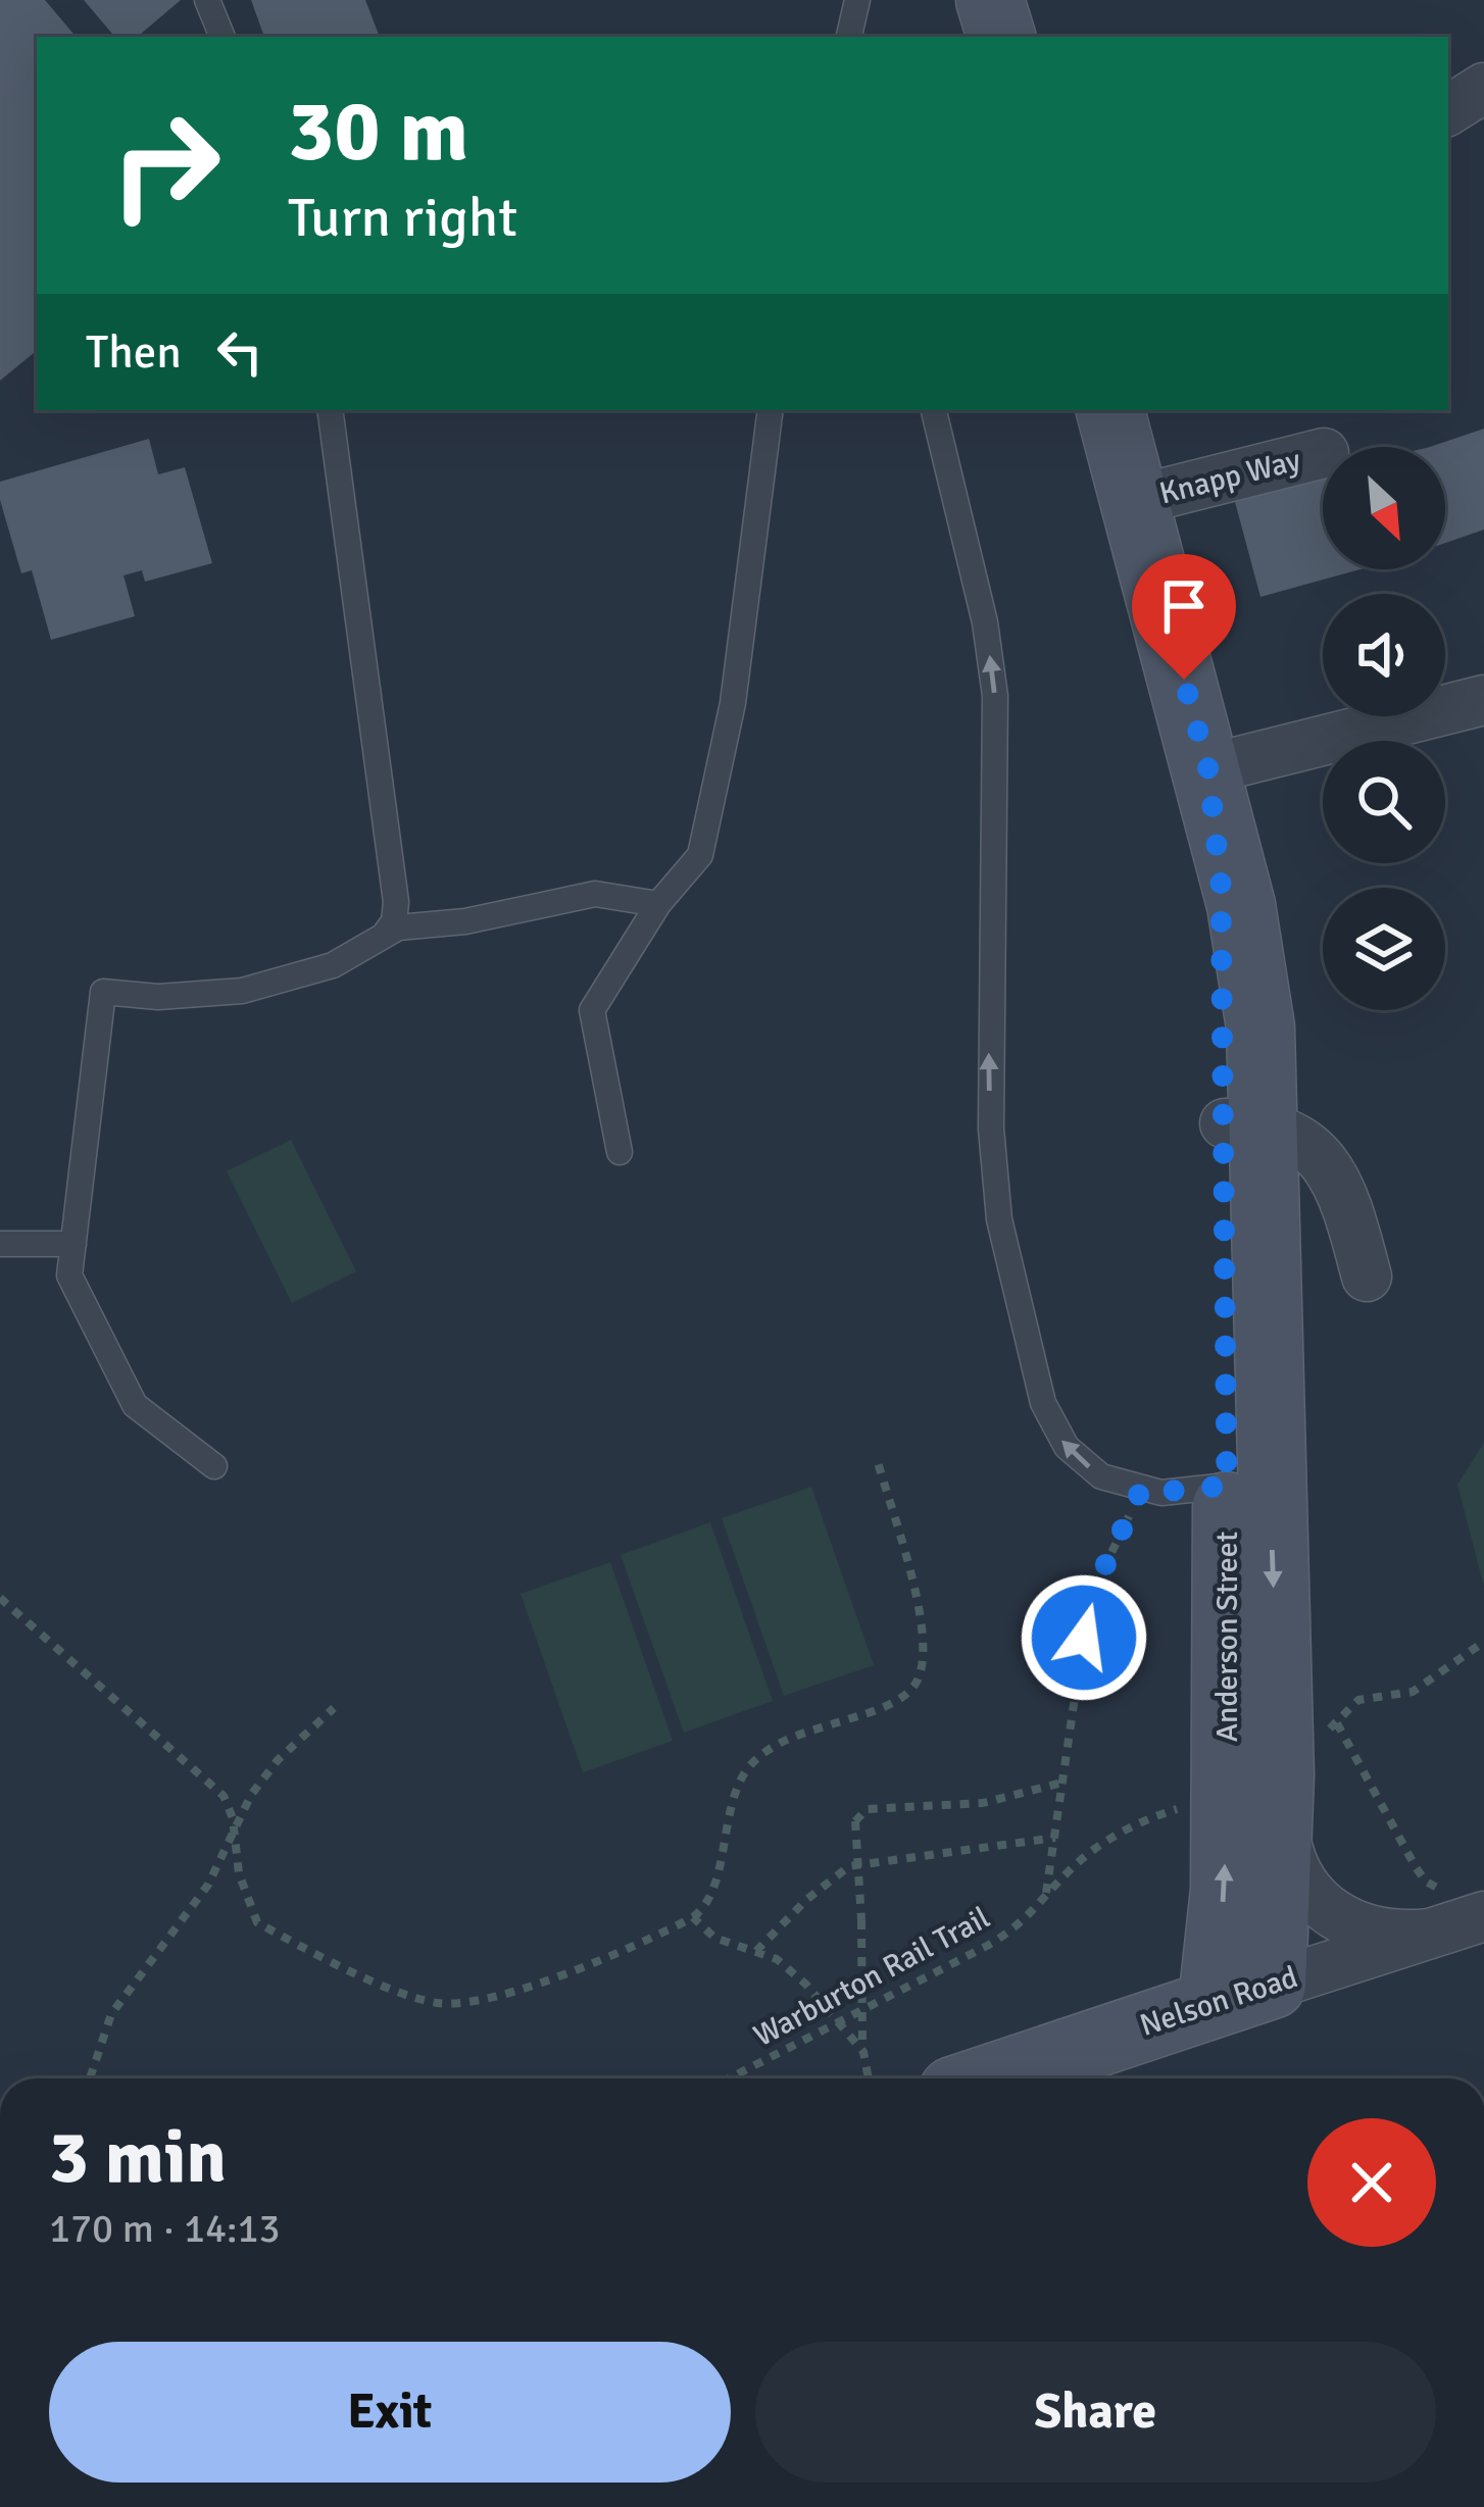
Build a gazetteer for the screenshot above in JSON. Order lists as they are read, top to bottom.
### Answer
{
  "streets": {
    "main road": ["Anderson Street", "Nelson Road"],
    "street": ["Knapp Way"],
    "path": ["Warburton Rail Trail"]
  },
  "crossings": [
    ["Knapp Way", "Anderson Street"],
    ["Anderson Street", "Nelson Road"]
  ],
  "north": "bottom right",
  "page": {
    "turn": ["30 m", "Turn right"],
    "then": "Then",
    "heading": ["3 min", "170 m · 14:13"],
    "buttons": ["Exit", "Share"]
  }
}
